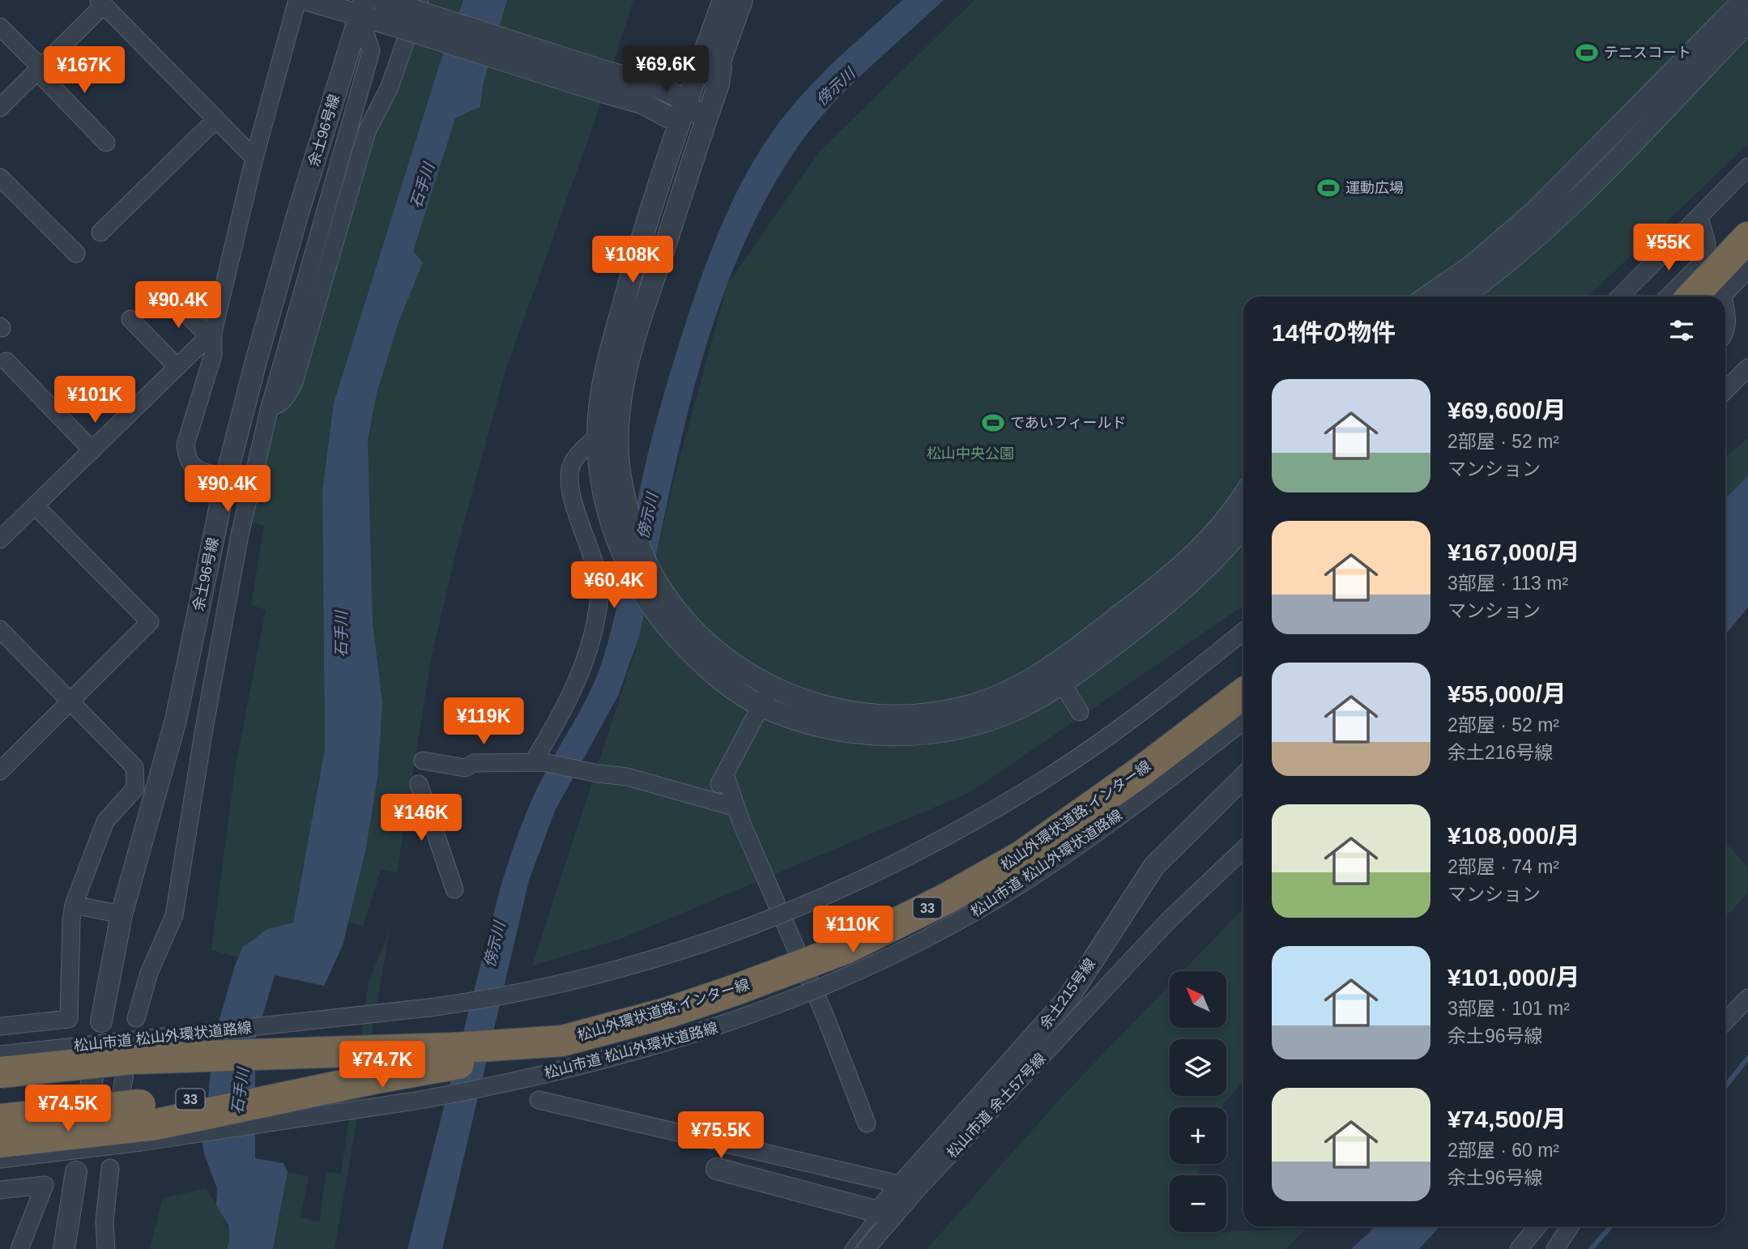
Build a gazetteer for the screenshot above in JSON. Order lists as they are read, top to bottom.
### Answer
{
  "streets": {
    "highway": ["松山外環状道路;インター線", "33"],
    "street": [
      "余土96号線",
      "松山市道 松山外環状道路線",
      "余土215号線",
      "松山市道 余土57号線"
    ]
  },
  "crossings": [
    ["松山外環状道路;インター線", "33"],
    ["余土215号線", "松山市道 余土57号線"]
  ],
  "water": ["傍示川", "石手川"],
  "parks": ["松山中央公園"],
  "places": {
    "sports": ["テニスコート", "運動広場", "であいフィールド"]
  },
  "north": "top left",
  "page": {
    "price": [
      "¥69.6K",
      "¥167K",
      "¥55K",
      "¥108K",
      "¥90.4K",
      "¥101K",
      "¥90.4K",
      "¥60.4K",
      "¥119K",
      "¥146K",
      "¥110K",
      "¥74.7K",
      "¥74.5K",
      "¥75.5K"
    ],
    "heading": "14件の物件",
    "list": [
      {
        "name": "¥69,600/月",
        "note": "2部屋 · 52 m² · マンション"
      },
      {
        "name": "¥167,000/月",
        "note": "3部屋 · 113 m² · マンション"
      },
      {
        "name": "¥55,000/月",
        "note": "2部屋 · 52 m² · 余土216号線"
      },
      {
        "name": "¥108,000/月",
        "note": "2部屋 · 74 m² · マンション"
      },
      {
        "name": "¥101,000/月",
        "note": "3部屋 · 101 m² · 余土96号線"
      },
      {
        "name": "¥74,500/月",
        "note": "2部屋 · 60 m² · 余土96号線"
      }
    ],
    "map_buttons": ["+", "−"]
  }
}
